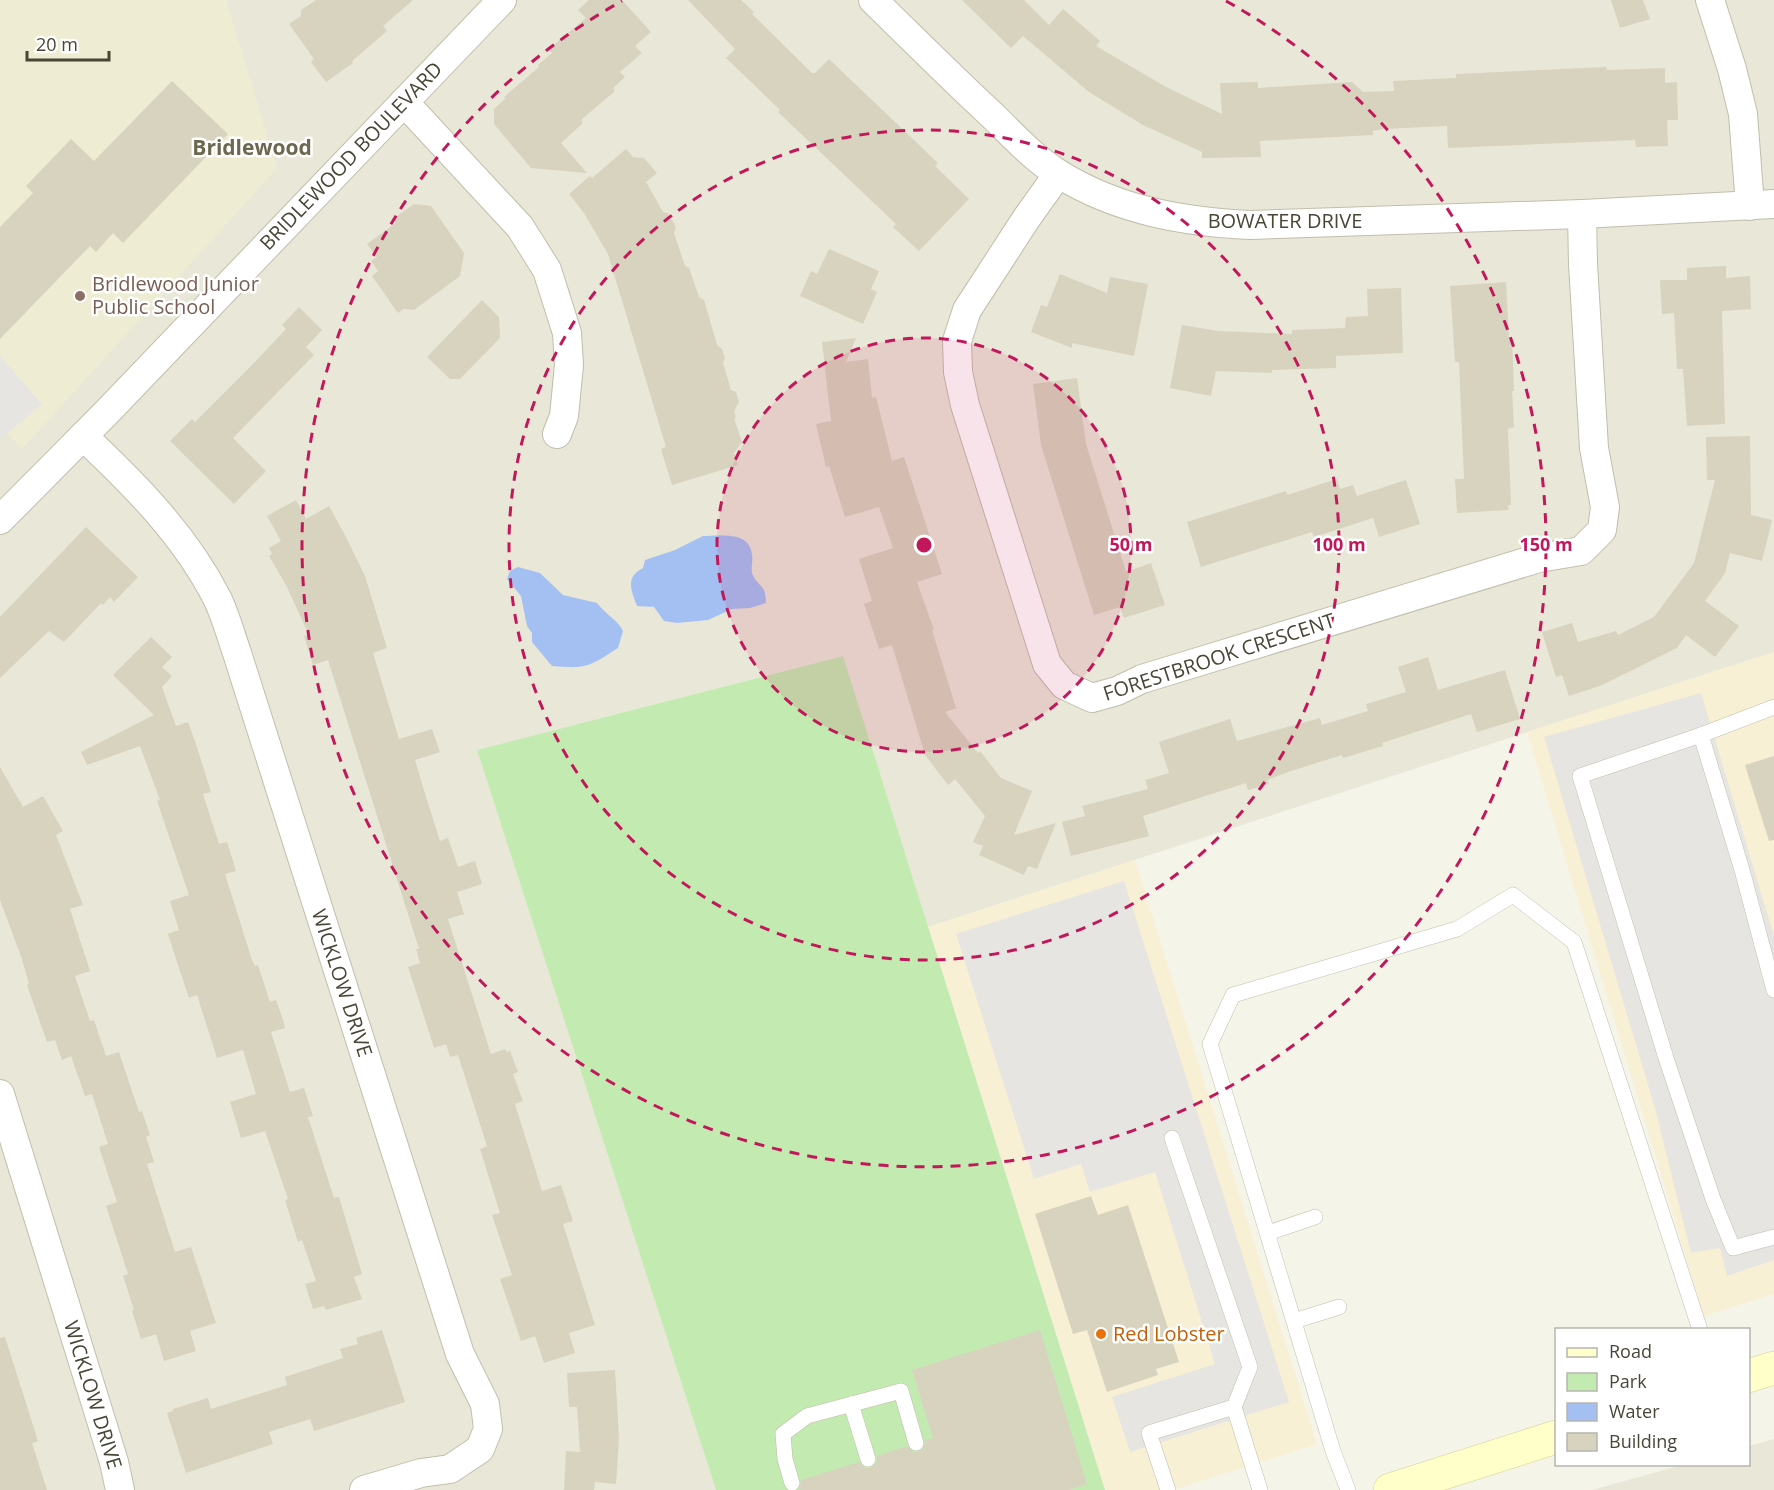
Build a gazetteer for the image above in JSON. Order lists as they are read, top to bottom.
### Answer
{
  "streets": {
    "street": [
      "BRIDLEWOOD BOULEVARD",
      "BOWATER DRIVE",
      "FORESTBROOK CRESCENT",
      "WICKLOW DRIVE"
    ]
  },
  "crossings": [
    ["BRIDLEWOOD BOULEVARD", "WICKLOW DRIVE"],
    ["BOWATER DRIVE", "FORESTBROOK CRESCENT"]
  ],
  "districts": ["Bridlewood"],
  "places": ["Bridlewood Junior Public School", "Red Lobster"],
  "legend": [
    "Road",
    "Park",
    "Water",
    "Building"
  ],
  "scale_bar": "20 m",
  "rings": ["50 m", "100 m", "150 m"]
}
